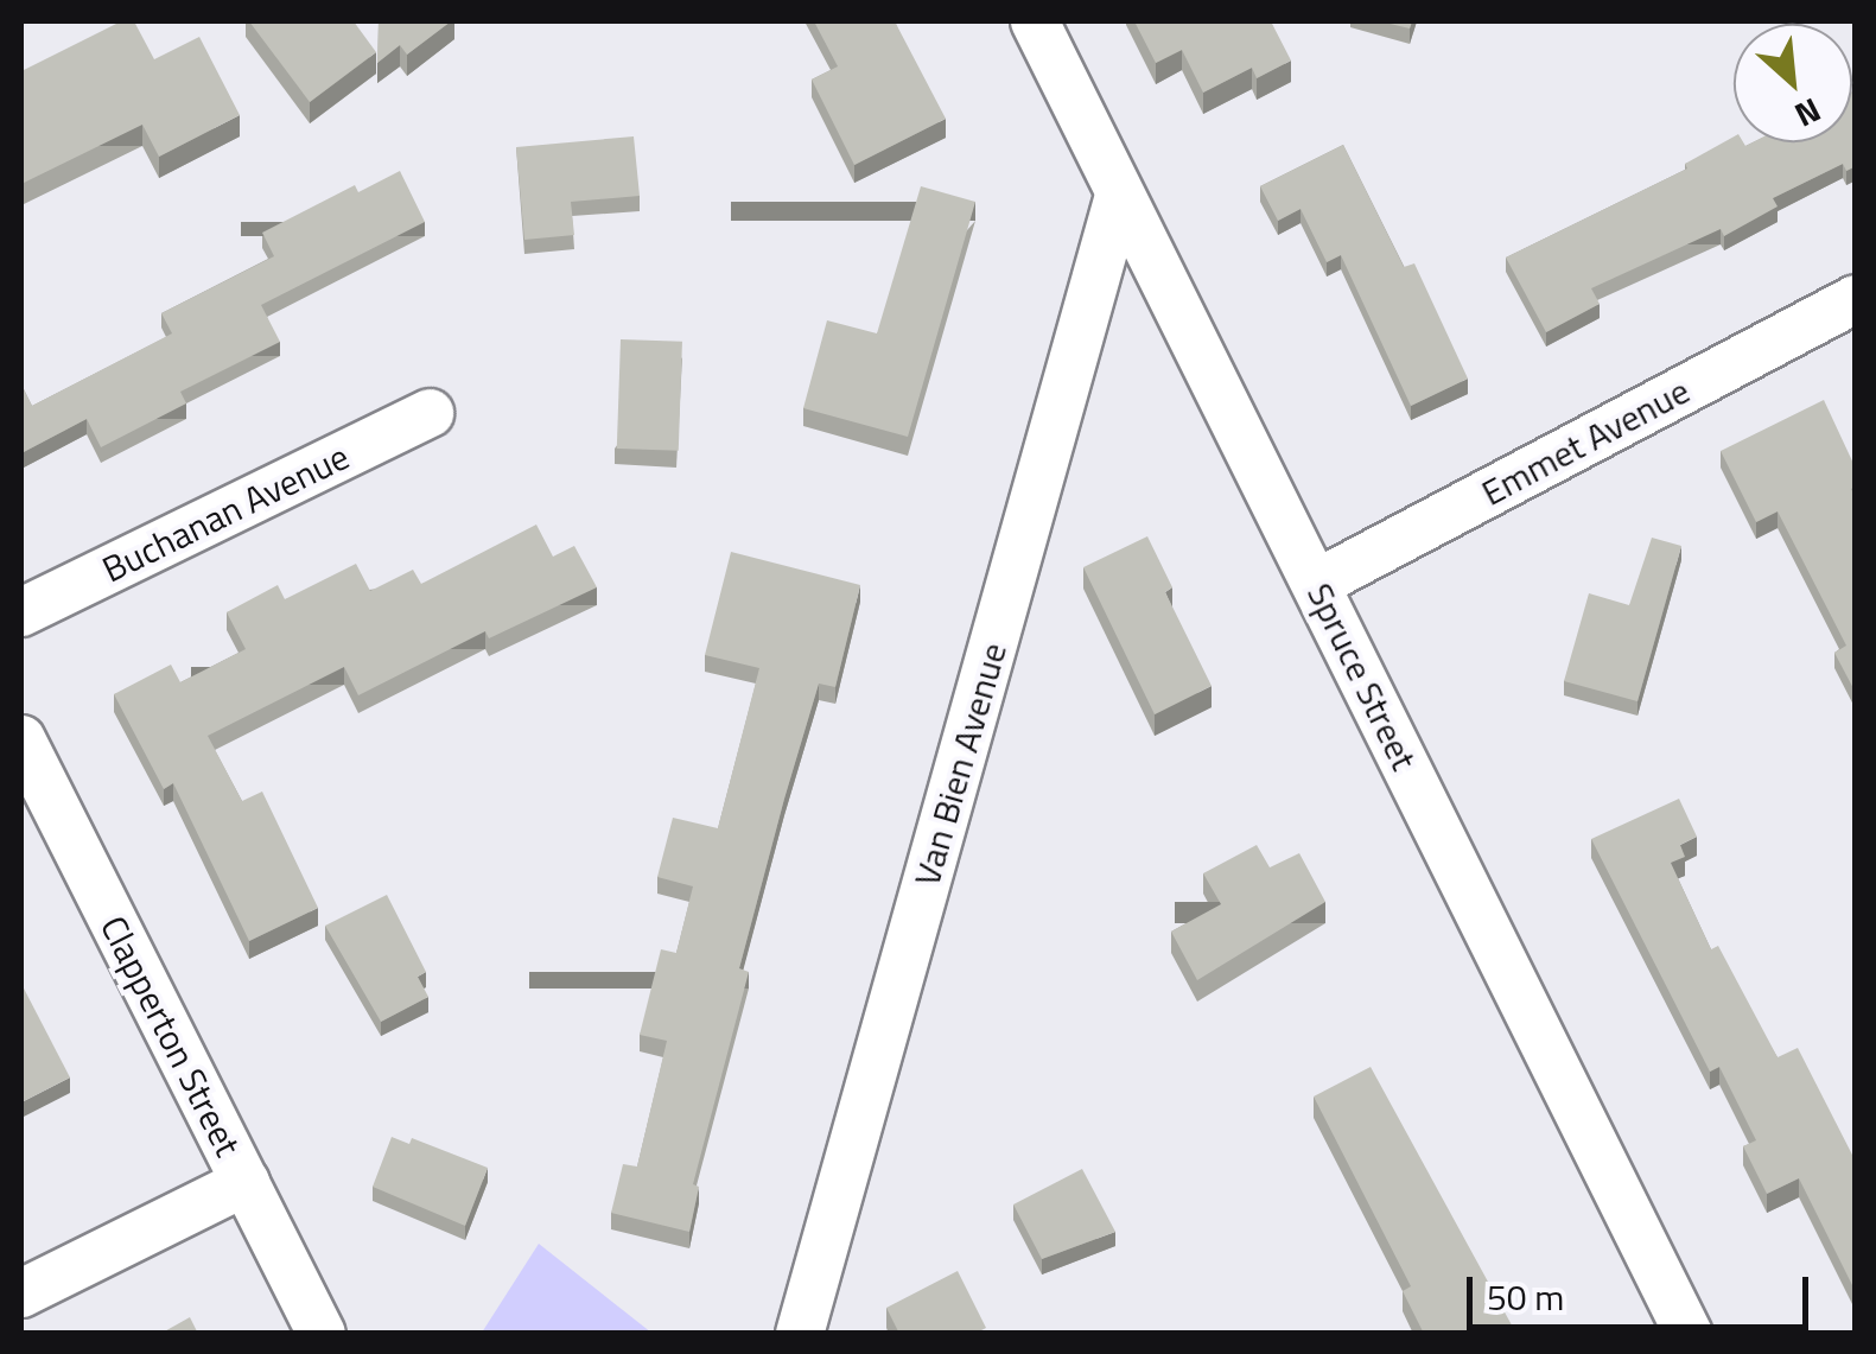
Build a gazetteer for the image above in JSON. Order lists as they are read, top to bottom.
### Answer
{
  "streets": {
    "street": [
      "Emmet Avenue",
      "Buchanan Avenue",
      "Spruce Street",
      "Van Bien Avenue",
      "Clapperton Street"
    ]
  },
  "crossings": [
    ["Emmet Avenue", "Spruce Street"],
    ["Spruce Street", "Van Bien Avenue"]
  ],
  "scale_bar": "50 m",
  "north": "bottom right"
}
